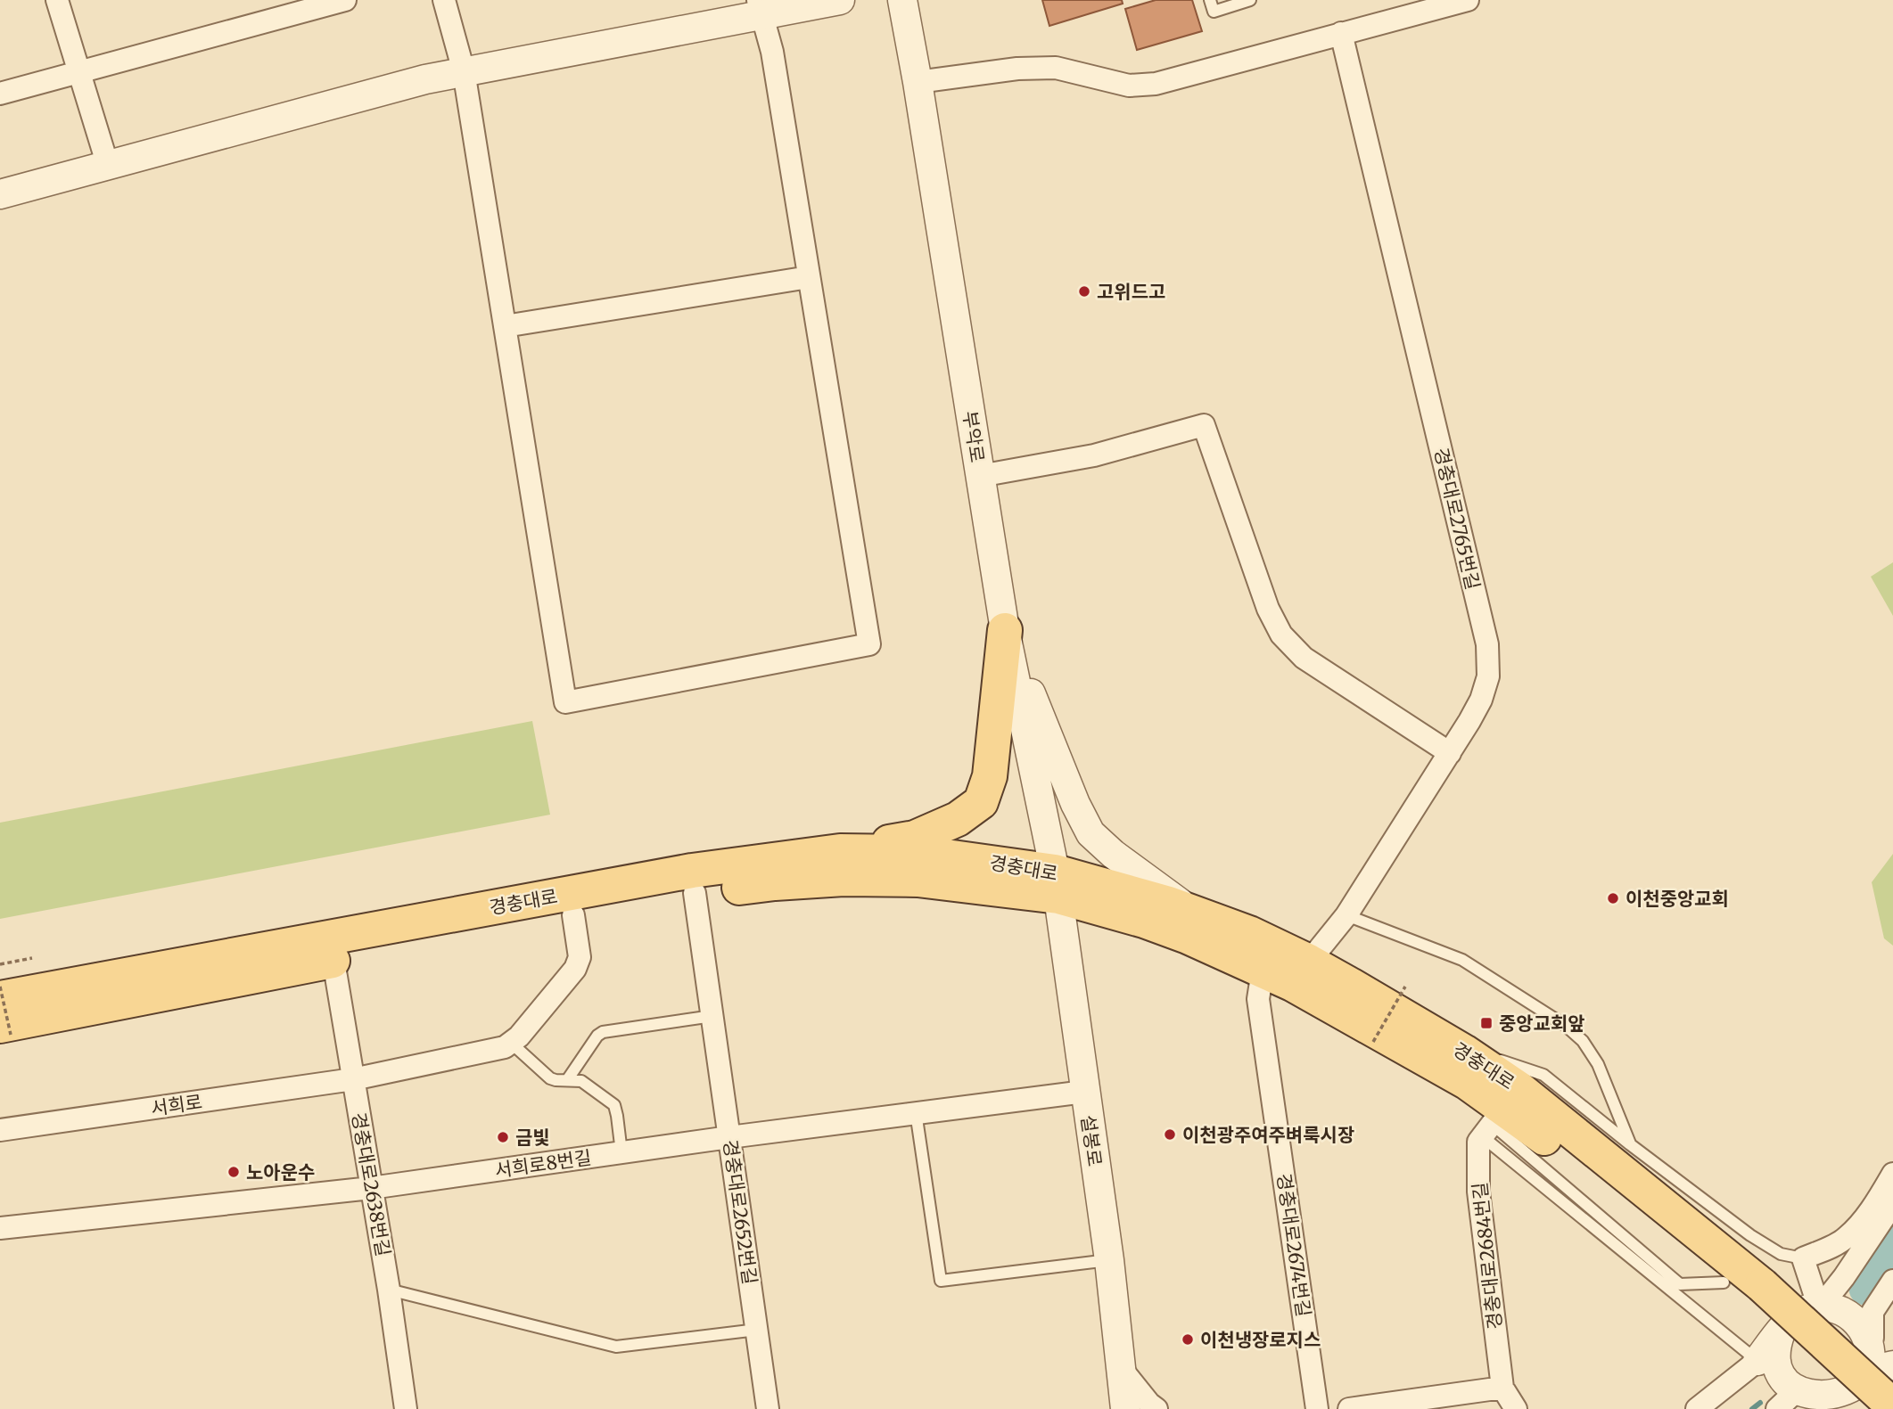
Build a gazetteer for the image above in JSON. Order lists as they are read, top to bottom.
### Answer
{
  "streets": {
    "main road": ["경충대로"],
    "street": [
      "부악로",
      "경충대로2765번길",
      "서희로",
      "설봉로",
      "서희로8번길",
      "경충대로2638번길",
      "경충대로2652번길",
      "경충대로2674번길",
      "경충대로2684번길"
    ]
  },
  "crossings": [
    ["부악로", "경충대로"],
    ["부악로", "설봉로"],
    ["경충대로2765번길", "경충대로"],
    ["경충대로", "설봉로"],
    ["경충대로", "경충대로2638번길"],
    ["경충대로", "경충대로2652번길"],
    ["경충대로", "경충대로2674번길"],
    ["경충대로", "경충대로2684번길"],
    ["서희로", "경충대로2638번길"],
    ["설봉로", "서희로8번길"],
    ["서희로8번길", "경충대로2638번길"],
    ["서희로8번길", "경충대로2652번길"]
  ],
  "places": {
    "other": [
      "고위드고",
      "이천중앙교회",
      "이천광주여주벼룩시장",
      "금빛",
      "노아운수",
      "이천냉장로지스"
    ],
    "transit": ["중앙교회앞"]
  }
}
